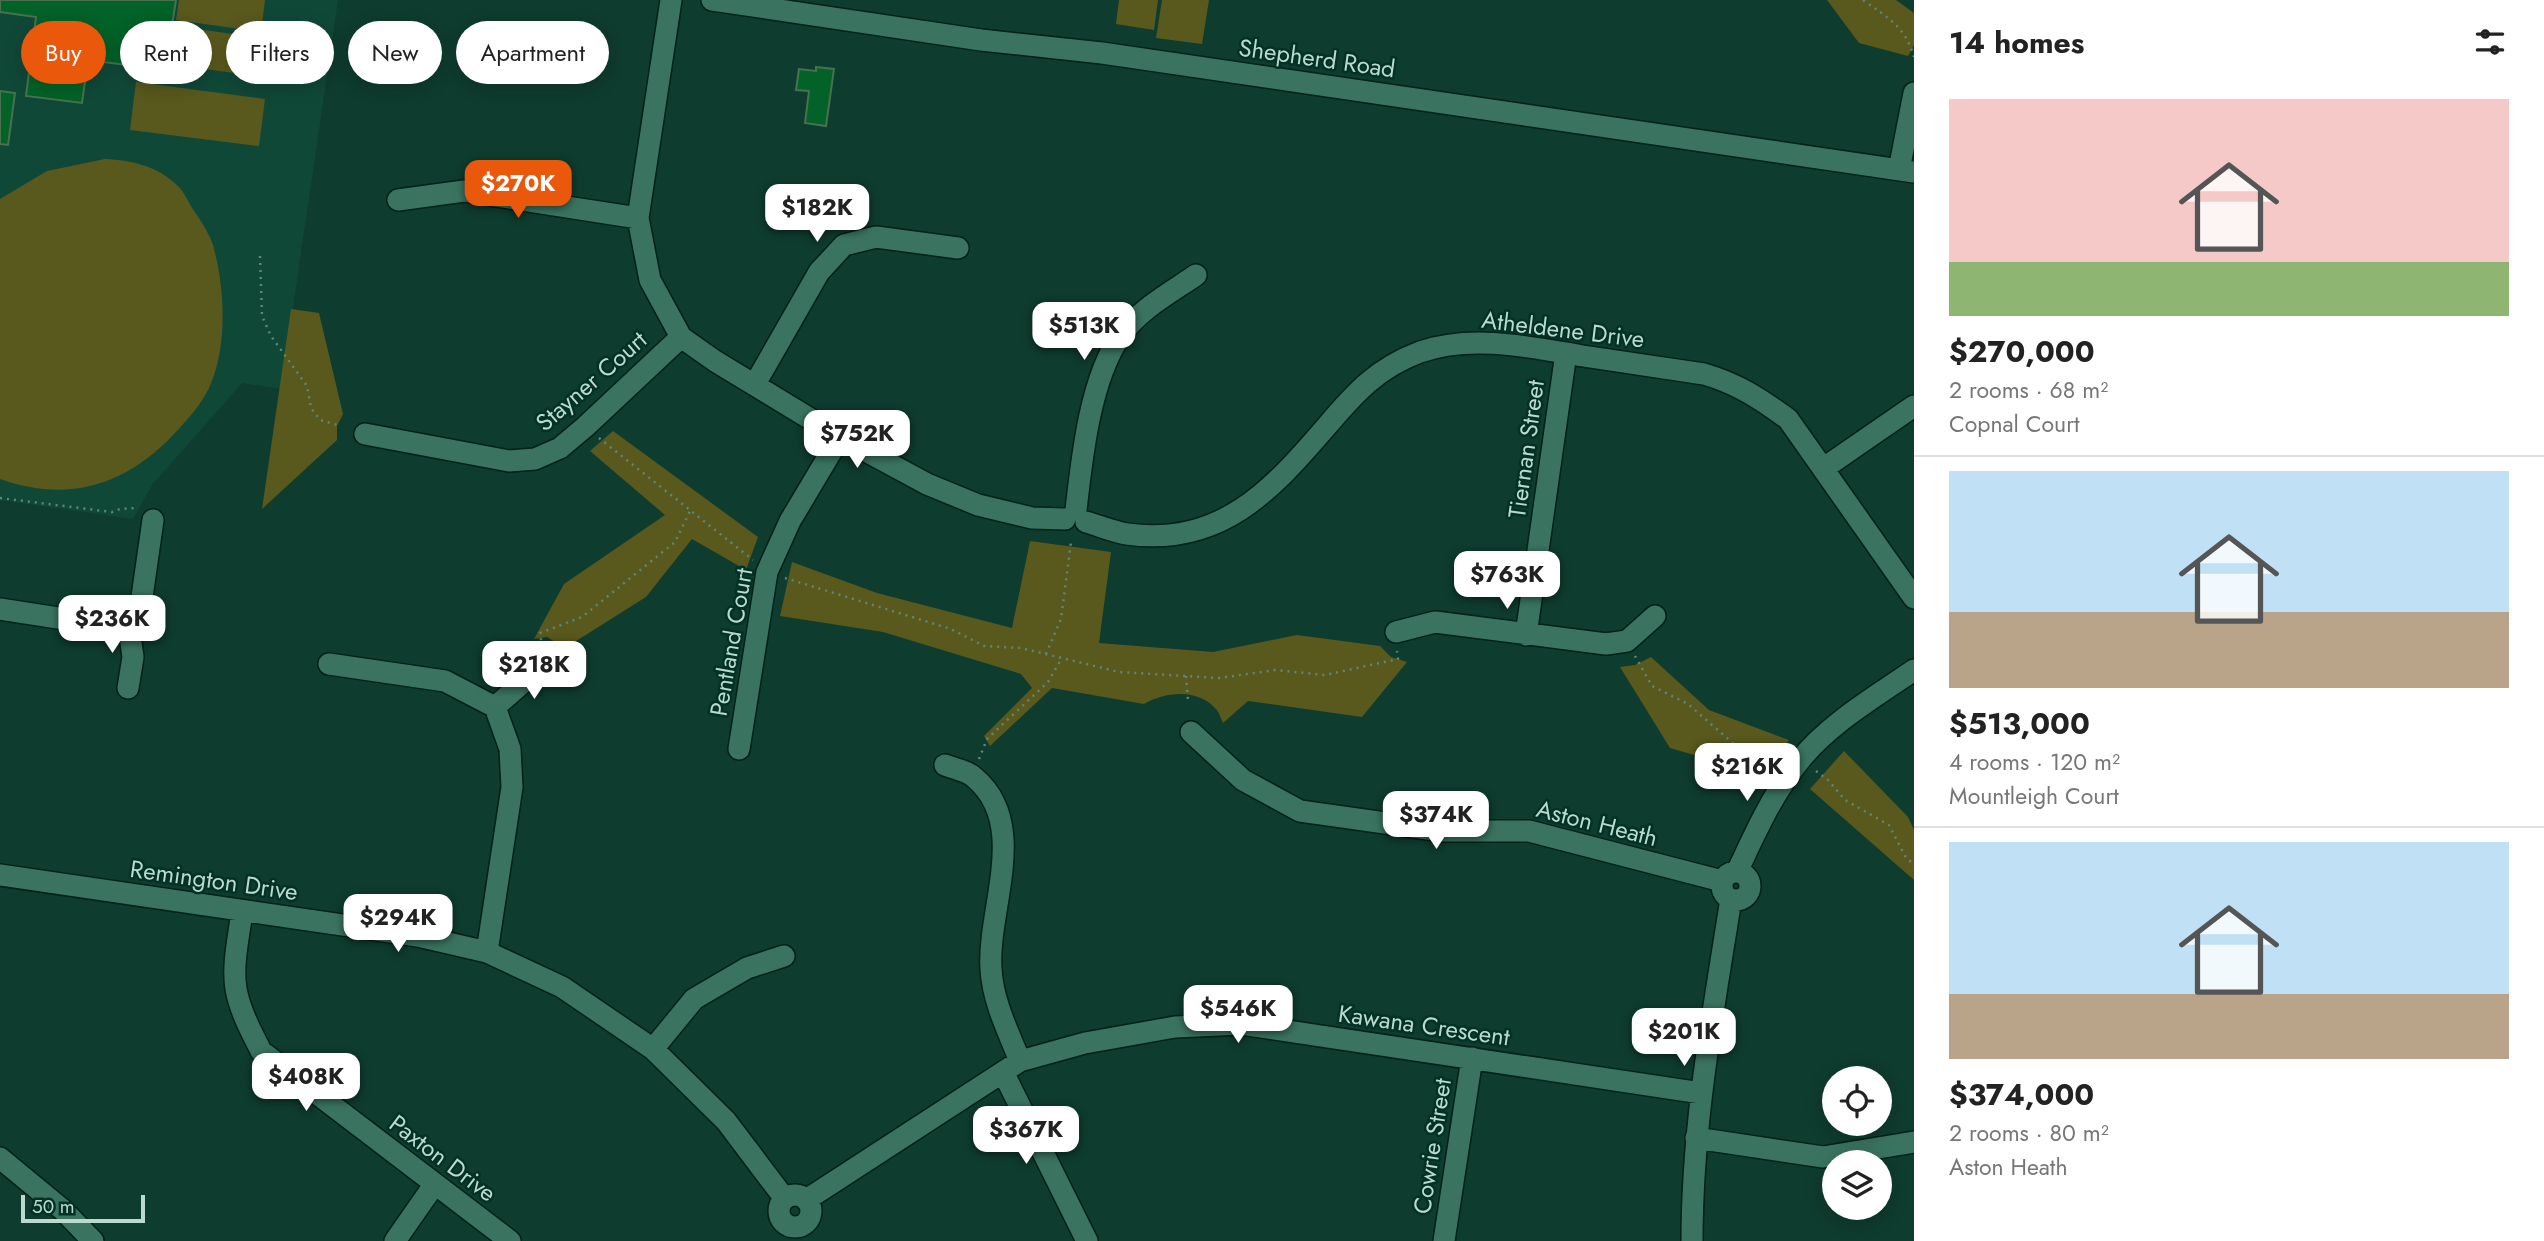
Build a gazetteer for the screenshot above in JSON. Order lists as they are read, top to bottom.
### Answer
{
  "streets": {
    "street": [
      "Shepherd Road",
      "Atheldene Drive",
      "Stayner Court",
      "Tiernan Street",
      "Pentland Court",
      "Aston Heath",
      "Remington Drive",
      "Kawana Crescent",
      "Cowrie Street",
      "Paxton Drive"
    ]
  },
  "crossings": [
    ["Atheldene Drive", "Stayner Court"],
    ["Atheldene Drive", "Tiernan Street"],
    ["Atheldene Drive", "Pentland Court"],
    ["Remington Drive", "Kawana Crescent"],
    ["Remington Drive", "Paxton Drive"],
    ["Kawana Crescent", "Cowrie Street"]
  ],
  "scale_bar": "50 m",
  "page": {
    "heading": "14 homes",
    "chip": [
      "Buy",
      "Rent",
      "Filters",
      "New",
      "Apartment"
    ],
    "list": [
      {
        "name": "$270,000",
        "note": "2 rooms · 68 m² · Copnal Court"
      },
      {
        "name": "$513,000",
        "note": "4 rooms · 120 m² · Mountleigh Court"
      },
      {
        "name": "$374,000",
        "note": "2 rooms · 80 m² · Aston Heath"
      }
    ],
    "price": [
      "$270K",
      "$182K",
      "$513K",
      "$752K",
      "$763K",
      "$236K",
      "$218K",
      "$216K",
      "$374K",
      "$294K",
      "$546K",
      "$201K",
      "$408K",
      "$367K"
    ],
    "scale": "50 m"
  }
}
